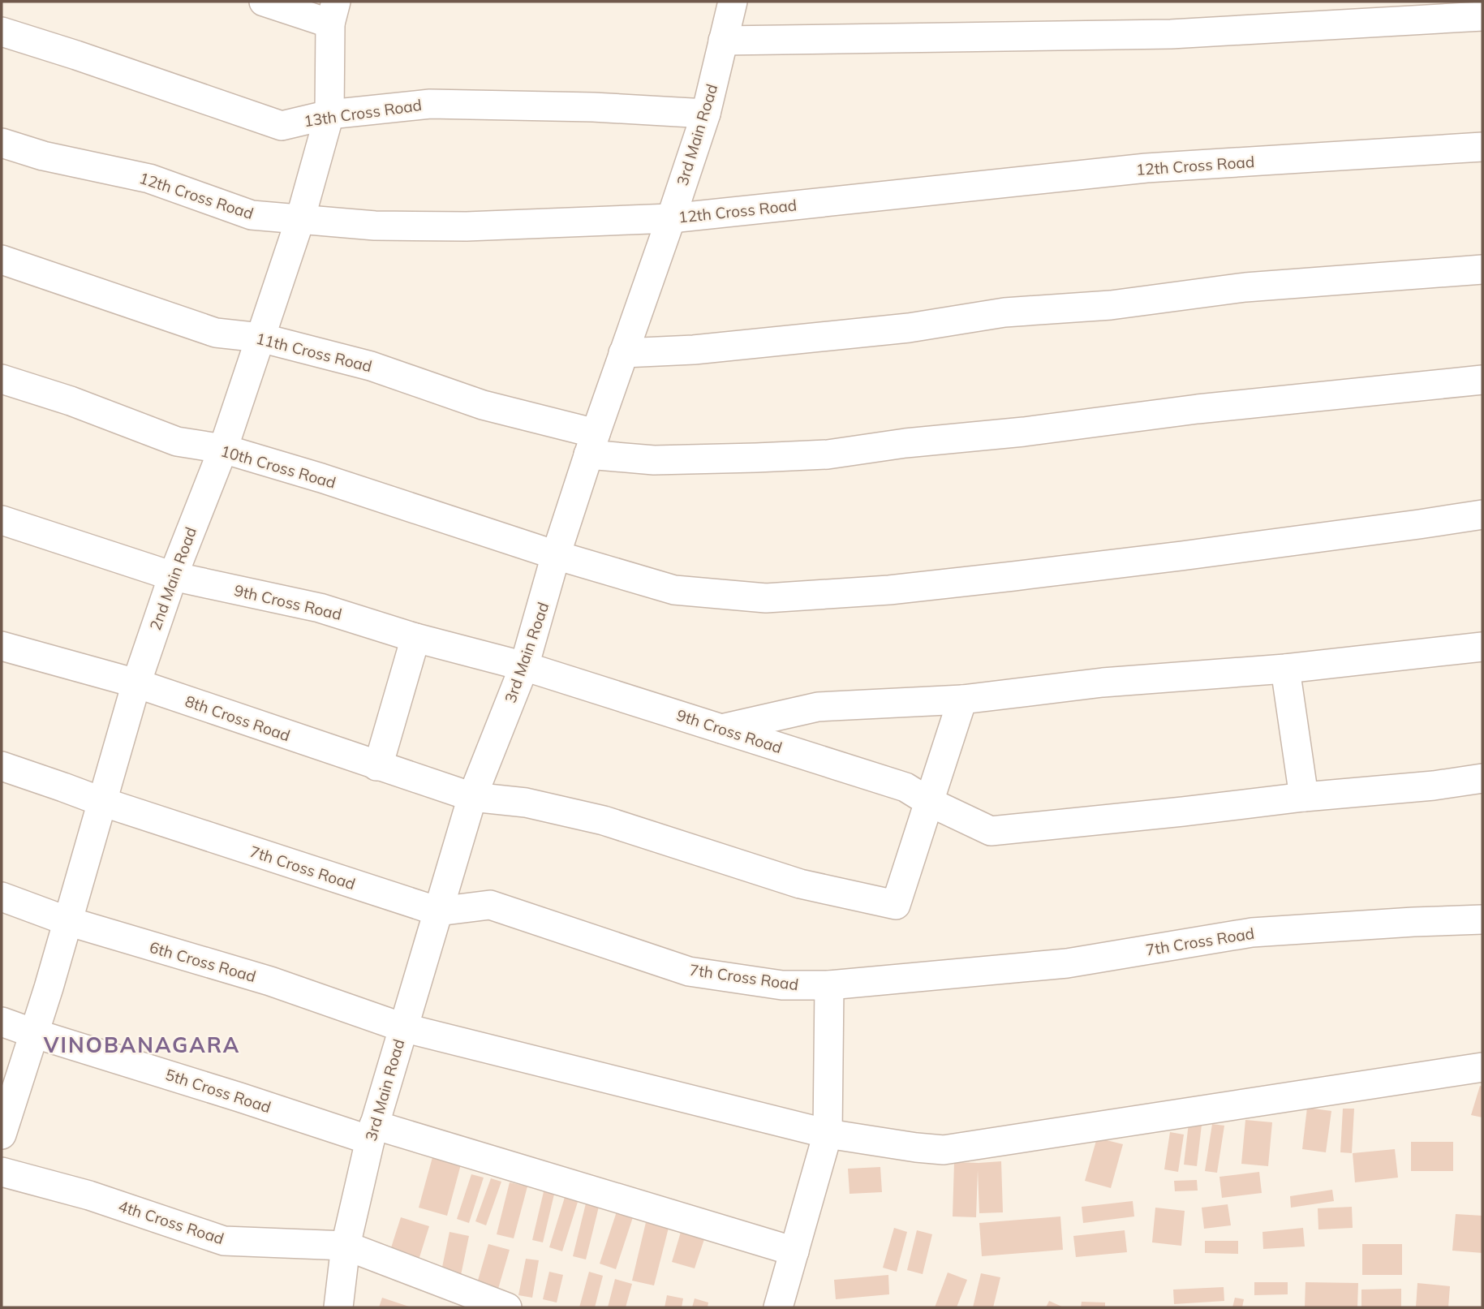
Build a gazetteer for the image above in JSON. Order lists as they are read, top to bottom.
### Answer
{
  "streets": {
    "street": [
      "13th Cross Road",
      "3rd Main Road",
      "12th Cross Road",
      "11th Cross Road",
      "10th Cross Road",
      "2nd Main Road",
      "9th Cross Road",
      "8th Cross Road",
      "7th Cross Road",
      "6th Cross Road",
      "5th Cross Road",
      "4th Cross Road"
    ]
  },
  "crossings": [
    ["13th Cross Road", "3rd Main Road"],
    ["13th Cross Road", "2nd Main Road"],
    ["3rd Main Road", "12th Cross Road"],
    ["3rd Main Road", "11th Cross Road"],
    ["3rd Main Road", "10th Cross Road"],
    ["3rd Main Road", "9th Cross Road"],
    ["3rd Main Road", "8th Cross Road"],
    ["3rd Main Road", "7th Cross Road"],
    ["3rd Main Road", "6th Cross Road"],
    ["3rd Main Road", "5th Cross Road"],
    ["3rd Main Road", "4th Cross Road"],
    ["12th Cross Road", "2nd Main Road"],
    ["11th Cross Road", "2nd Main Road"],
    ["10th Cross Road", "2nd Main Road"],
    ["2nd Main Road", "9th Cross Road"],
    ["2nd Main Road", "8th Cross Road"],
    ["2nd Main Road", "7th Cross Road"],
    ["2nd Main Road", "6th Cross Road"],
    ["2nd Main Road", "5th Cross Road"]
  ],
  "districts": ["VINOBANAGARA"]
}
